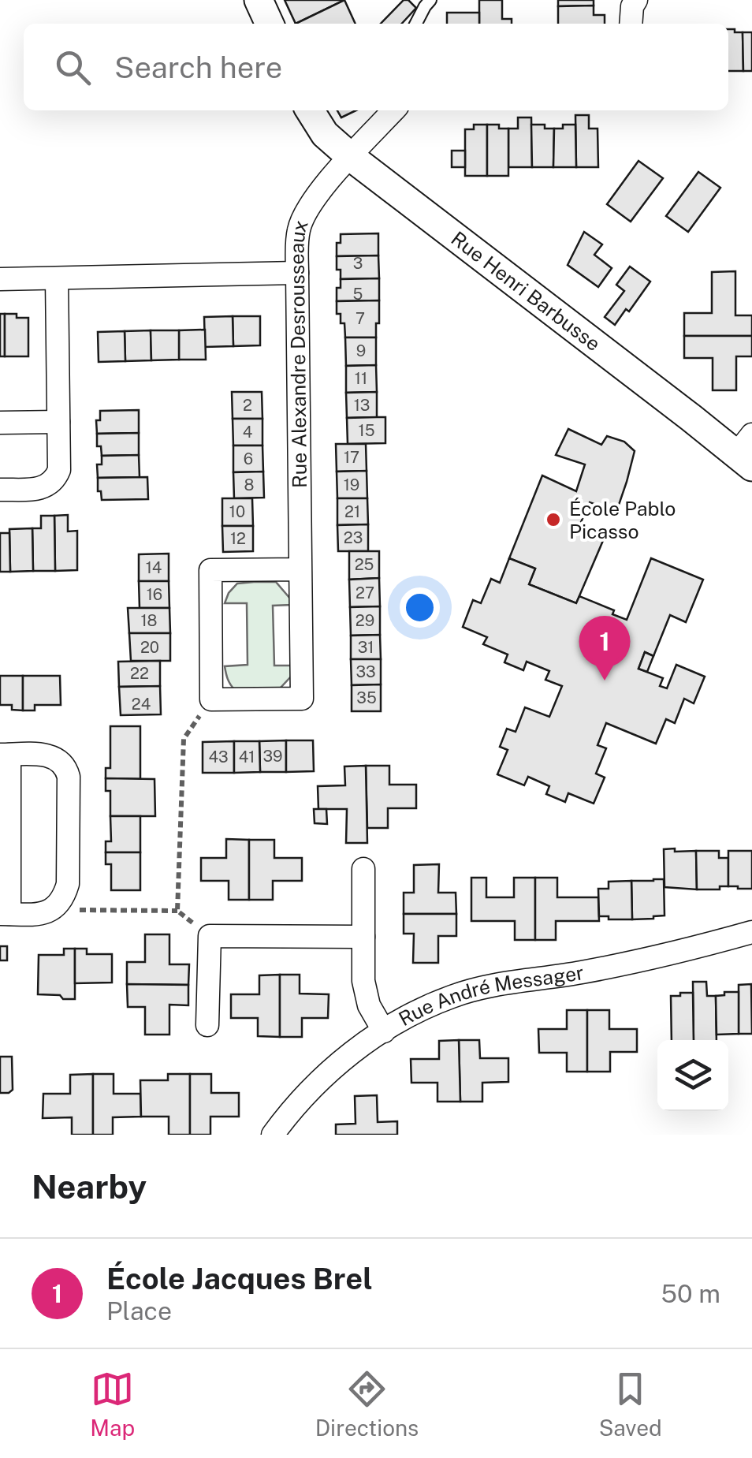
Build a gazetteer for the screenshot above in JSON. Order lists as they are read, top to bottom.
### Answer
{
  "streets": {
    "street": ["Rue Henri Barbusse", "Rue Alexandre Desrousseaux", "Rue André Messager"]
  },
  "crossings": [
    ["Rue Henri Barbusse", "Rue Alexandre Desrousseaux"]
  ],
  "places": ["École Pablo Picasso"],
  "house_numbers": [
    "3",
    "5",
    "7",
    "9",
    "11",
    "2",
    "13",
    "15",
    "4",
    "17",
    "6",
    "8",
    "19",
    "10",
    "21",
    "23",
    "12",
    "25",
    "14",
    "27",
    "16",
    "18",
    "29",
    "20",
    "31",
    "33",
    "22",
    "35",
    "24",
    "39",
    "43",
    "41"
  ],
  "page": {
    "search": "Search here",
    "pins": "1",
    "heading": "Nearby",
    "list": [
      {
        "mark": "1",
        "name": "École Jacques Brel",
        "note": "Place",
        "value": "50 m"
      }
    ],
    "nav": ["Map", "Directions", "Saved"]
  }
}
